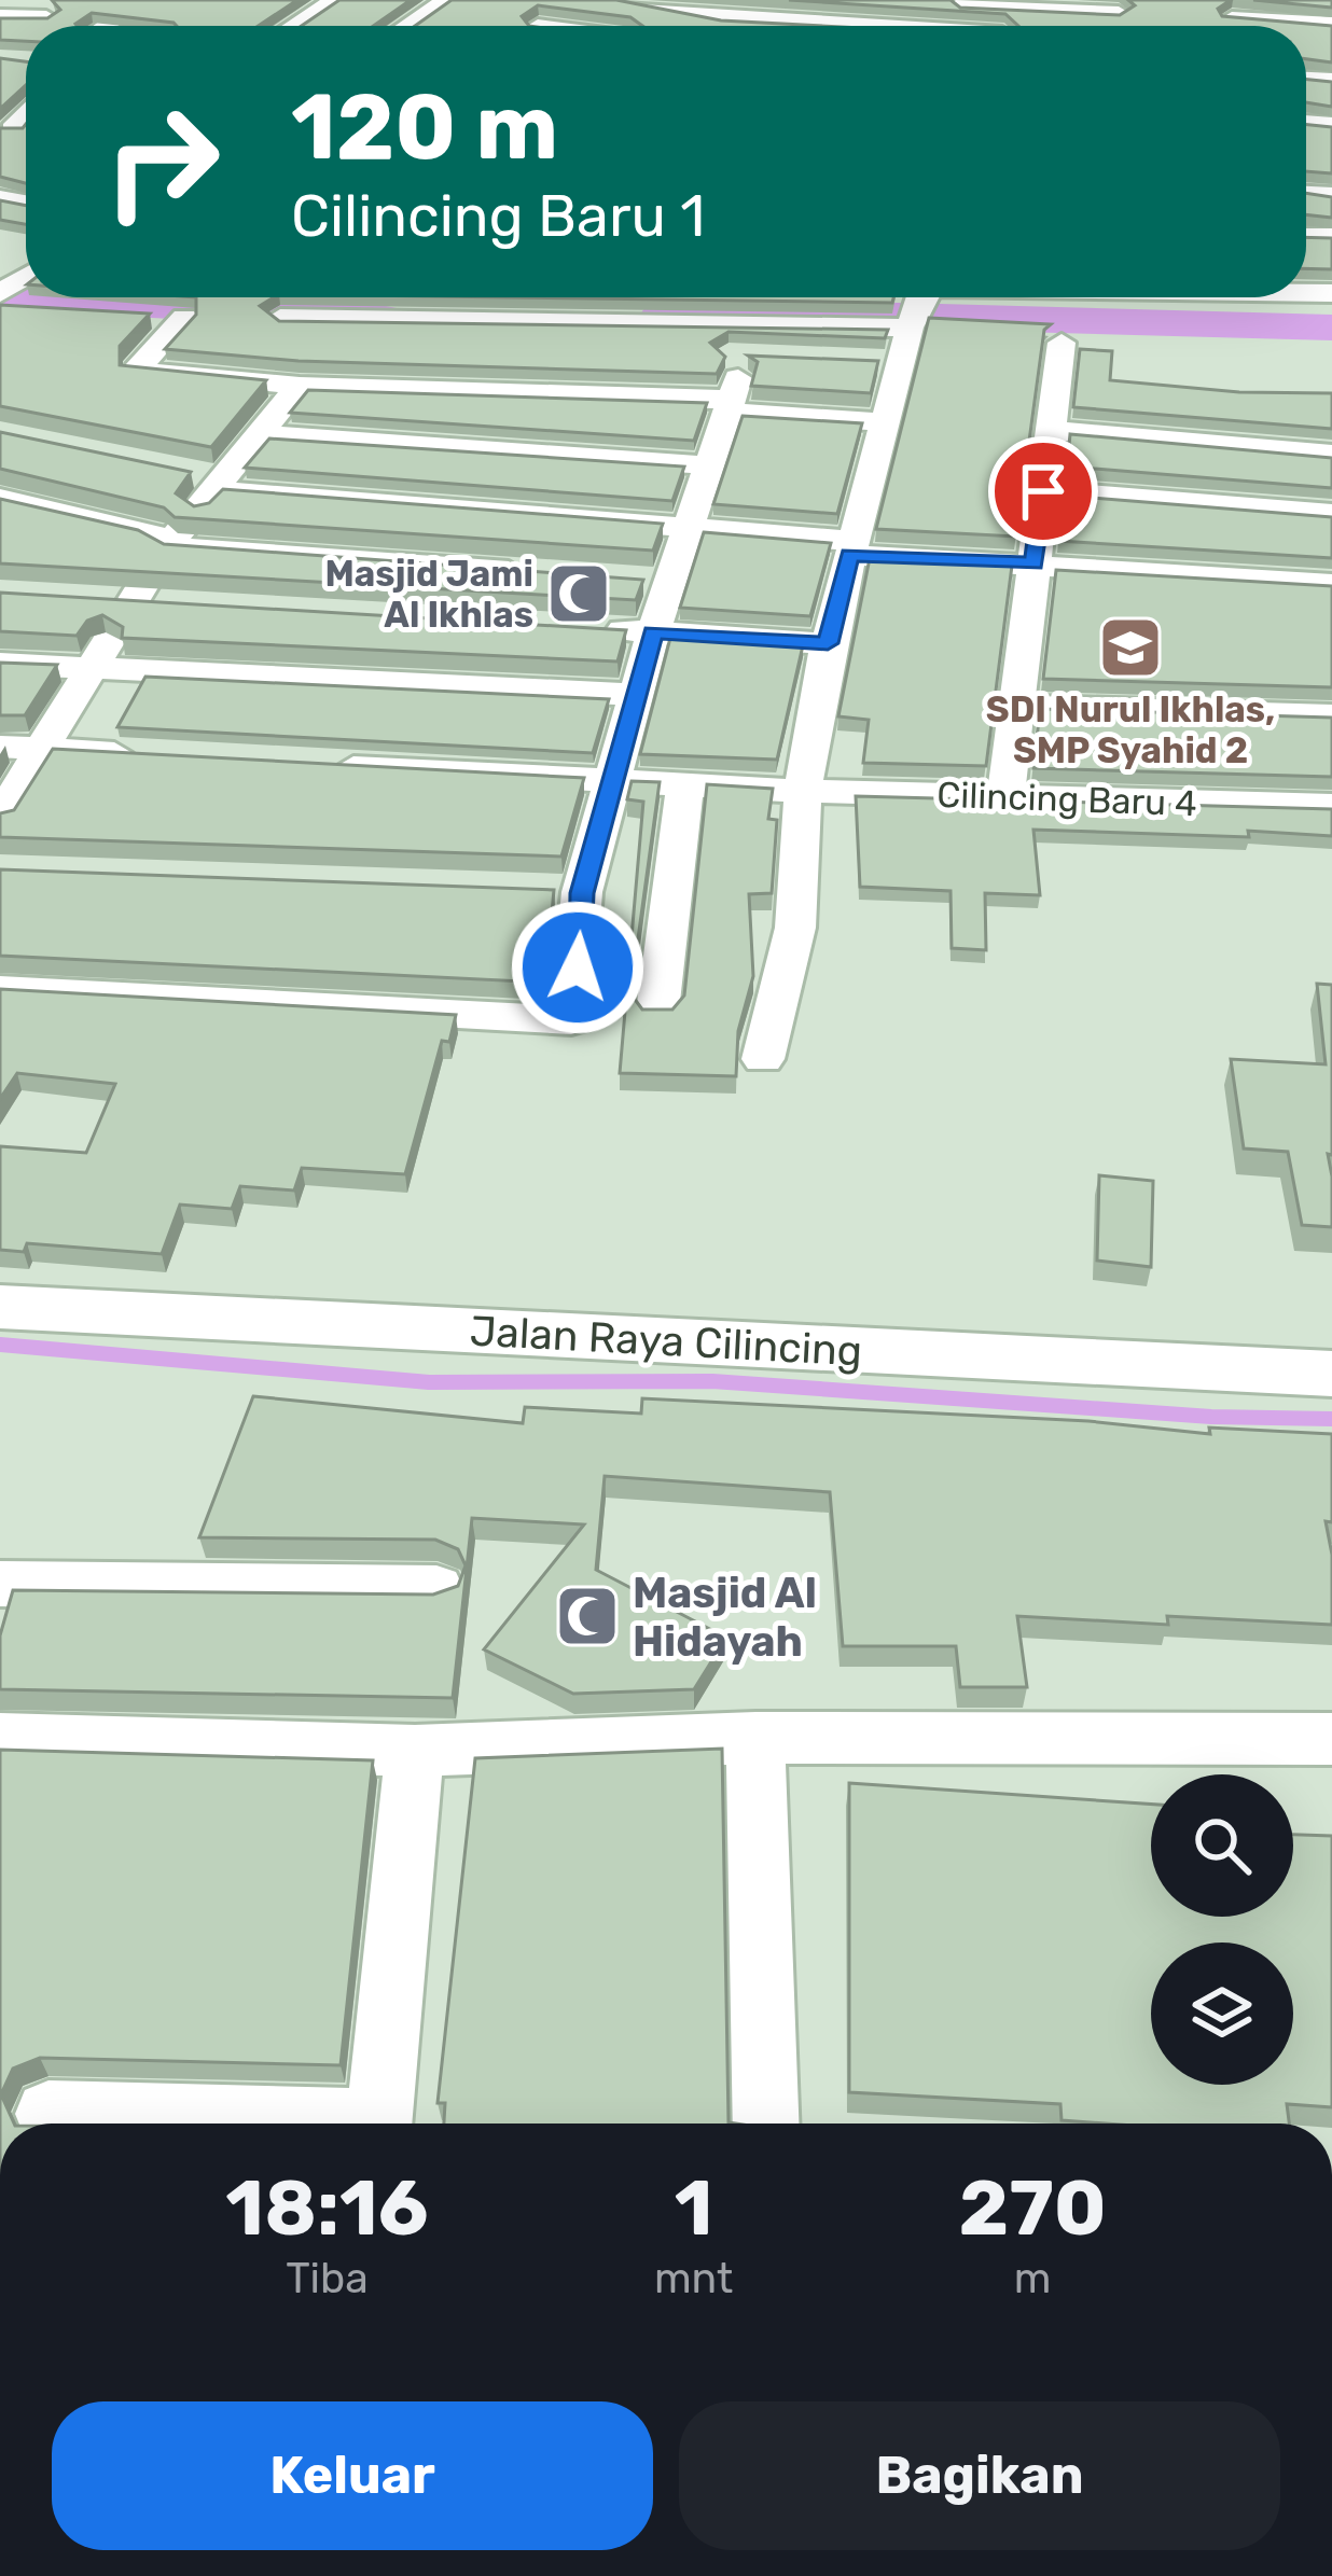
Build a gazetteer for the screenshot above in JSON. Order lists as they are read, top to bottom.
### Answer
{
  "streets": {
    "street": ["Cilincing Baru 4", "Jalan Raya Cilincing"]
  },
  "places": {
    "mosque": ["Masjid Jami Al Ikhlas", "Masjid Al Hidayah"],
    "school or university": ["SDI Nurul Ikhlas, SMP Syahid 2"]
  },
  "page": {
    "turn": ["120 m", "Cilincing Baru 1"],
    "eta": [
      "18:16",
      "Tiba",
      "1",
      "mnt",
      "270",
      "m"
    ],
    "buttons": ["Keluar", "Bagikan"]
  }
}
